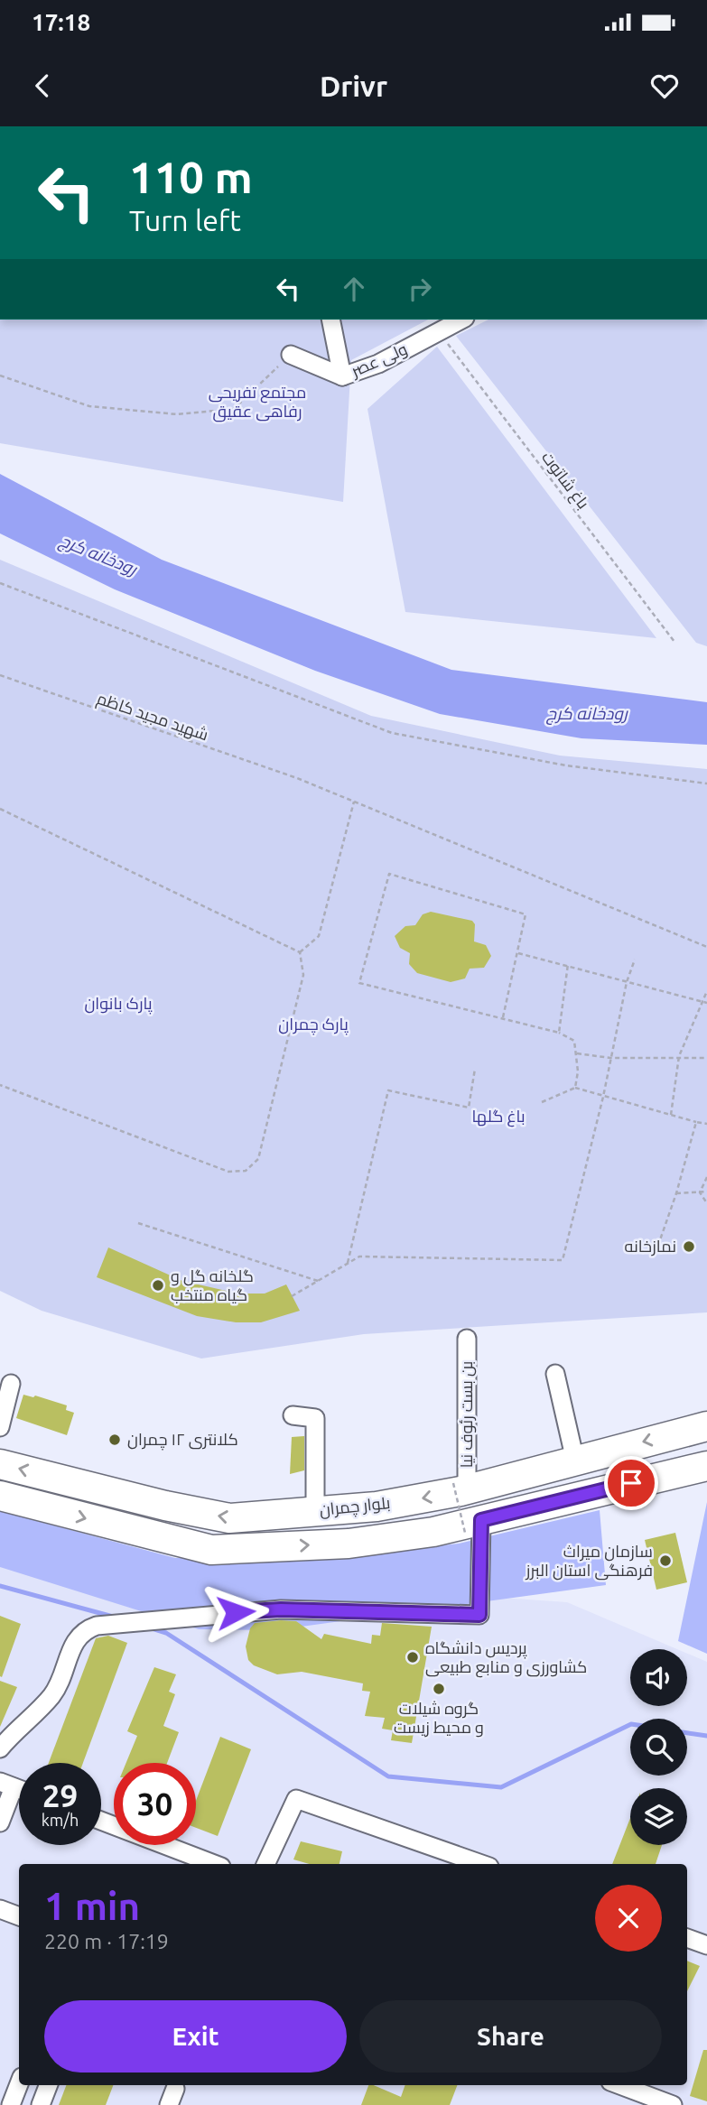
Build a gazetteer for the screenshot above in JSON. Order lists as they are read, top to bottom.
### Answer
{
  "streets": {
    "main road": ["بلوار چمران"],
    "street": ["ولی عصر", "بن بست رئوف نیا"],
    "path": ["باغ شاتوت", "شهید مجید کاظم"]
  },
  "crossings": [
    ["ولی عصر", "باغ شاتوت"],
    ["بن بست رئوف نیا", "بلوار چمران"]
  ],
  "water": ["رودخانه کرج"],
  "parks": [
    "مجتمع تفریحی رفاهی عقیق",
    "پارک بانوان",
    "پارک چمران",
    "باغ گلها"
  ],
  "places": [
    "نمازخانه",
    "گلخانه گل و گیاه منتخب",
    "کلانتری ۱۲ چمران",
    "سازمان میراث فرهنگی استان البرز",
    "پردیس دانشگاه کشاورزی و منابع طبیعی",
    "گروه شیلات و محیط زیست"
  ],
  "page": {
    "status": "17:18",
    "header": "Drivr",
    "turn": ["110 m", "Turn left"],
    "speed": "29 km/h",
    "limit": "30",
    "heading": ["1 min", "220 m · 17:19"],
    "buttons": ["Exit", "Share"]
  }
}
